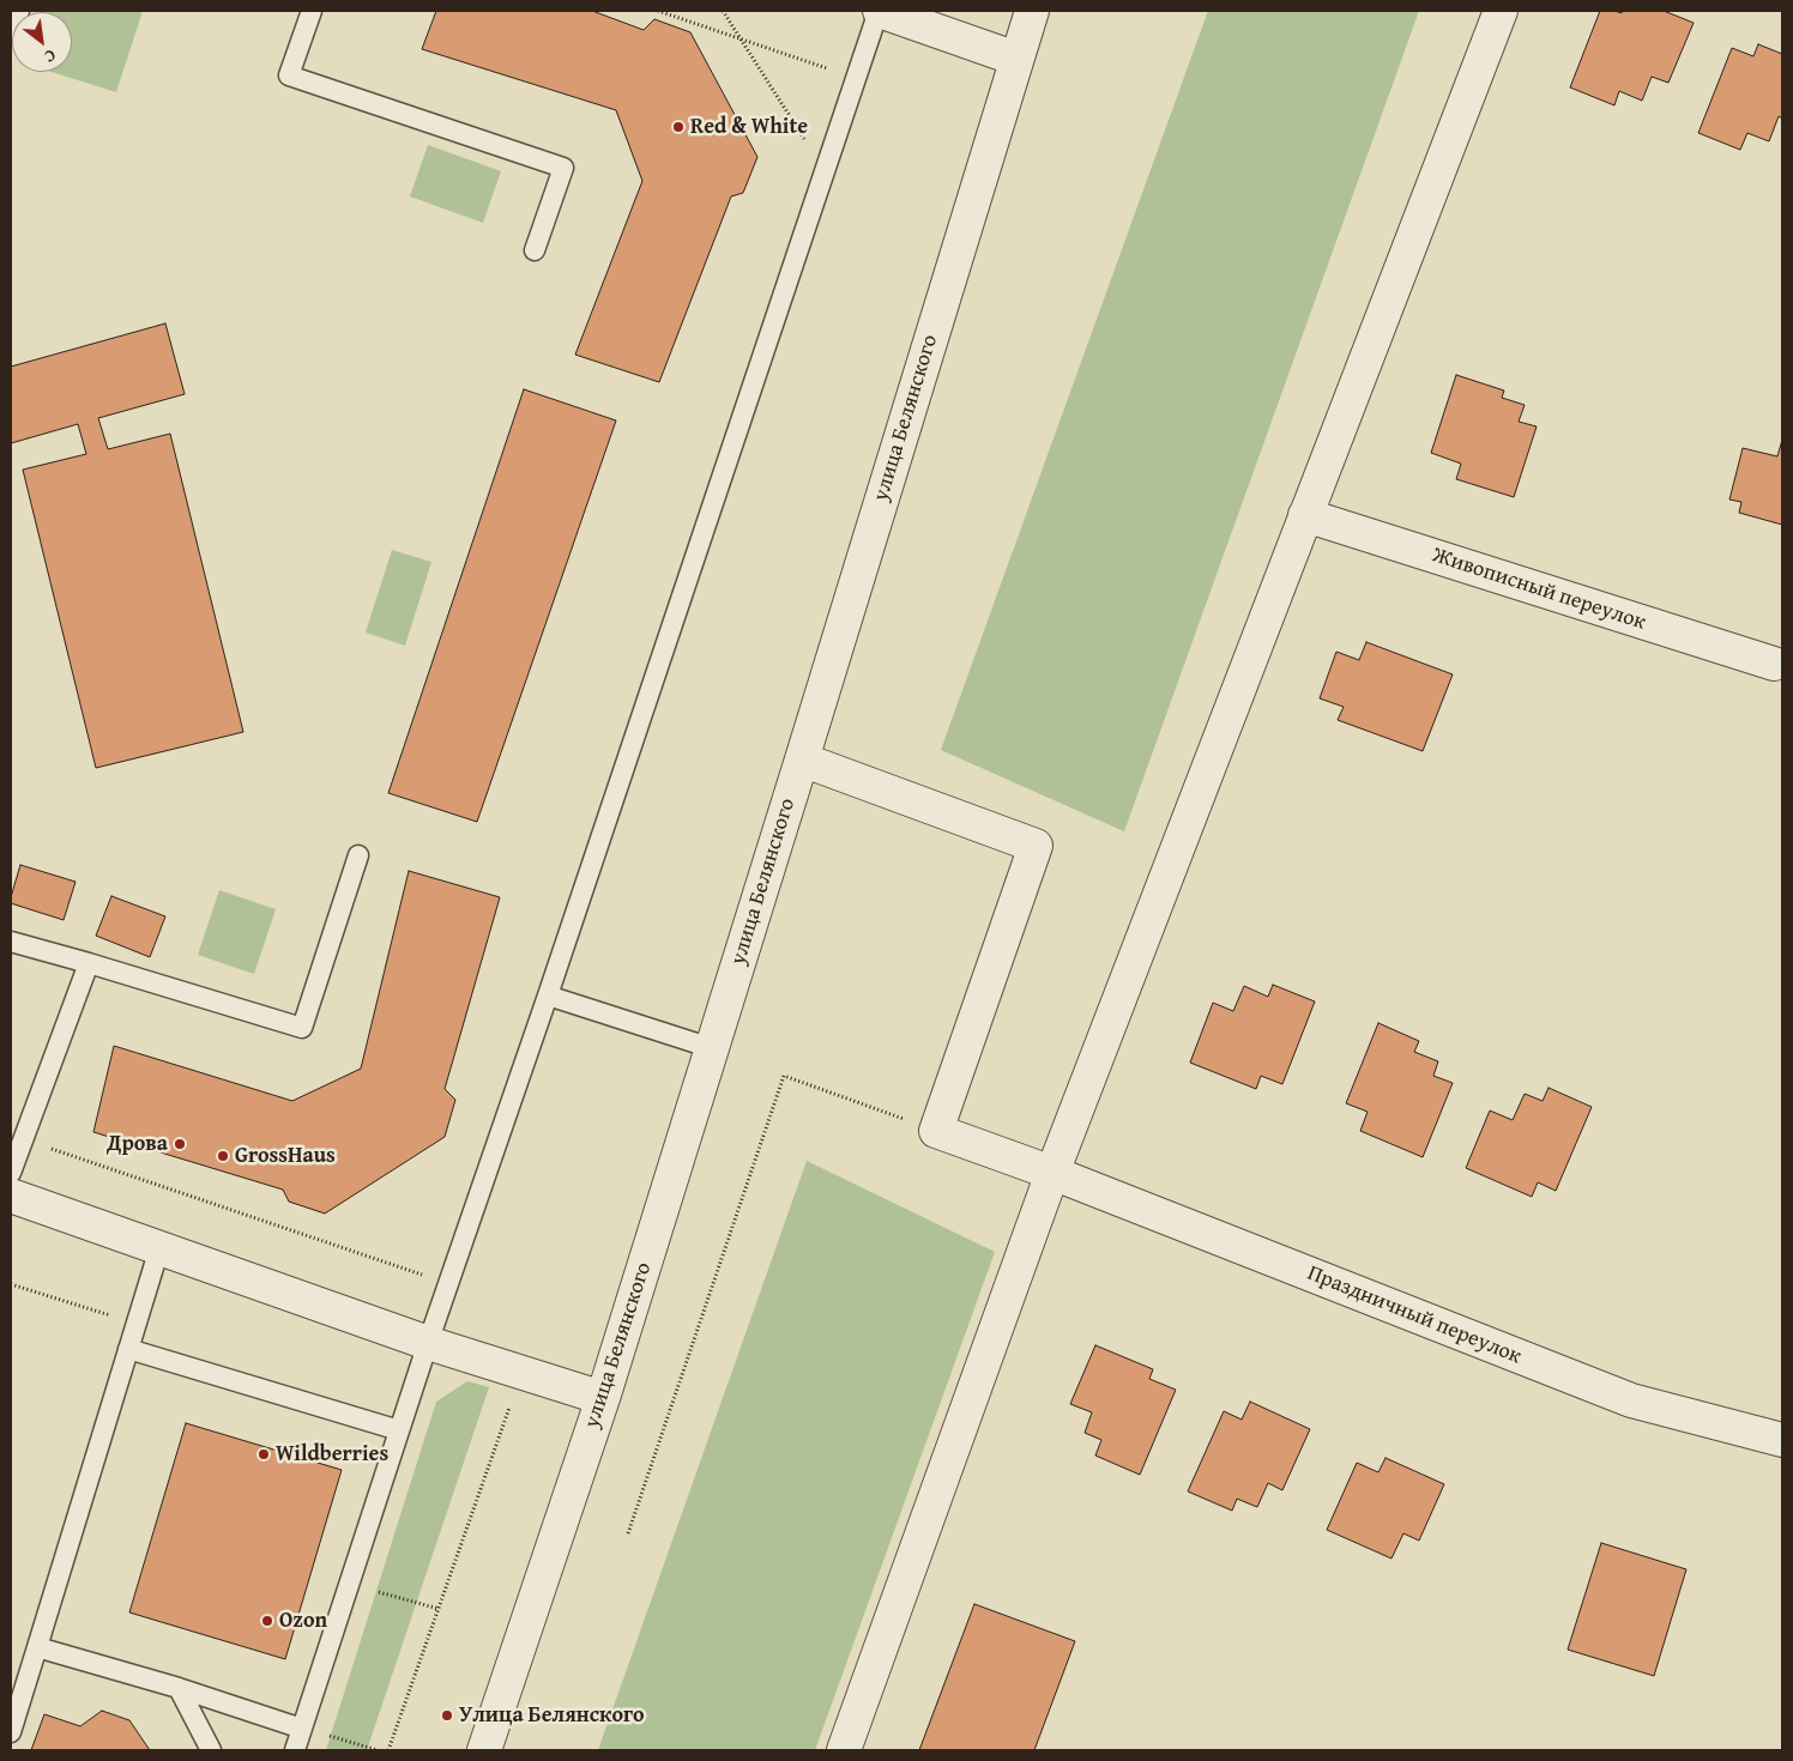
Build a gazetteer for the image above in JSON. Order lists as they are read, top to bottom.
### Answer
{
  "streets": {
    "street": ["улица Белянского", "Живописный переулок", "Праздничный переулок"]
  },
  "places": [
    "Red & White",
    "Дрова",
    "GrossHaus",
    "Wildberries",
    "Ozon",
    "Улица Белянского"
  ],
  "north": "bottom right"
}
